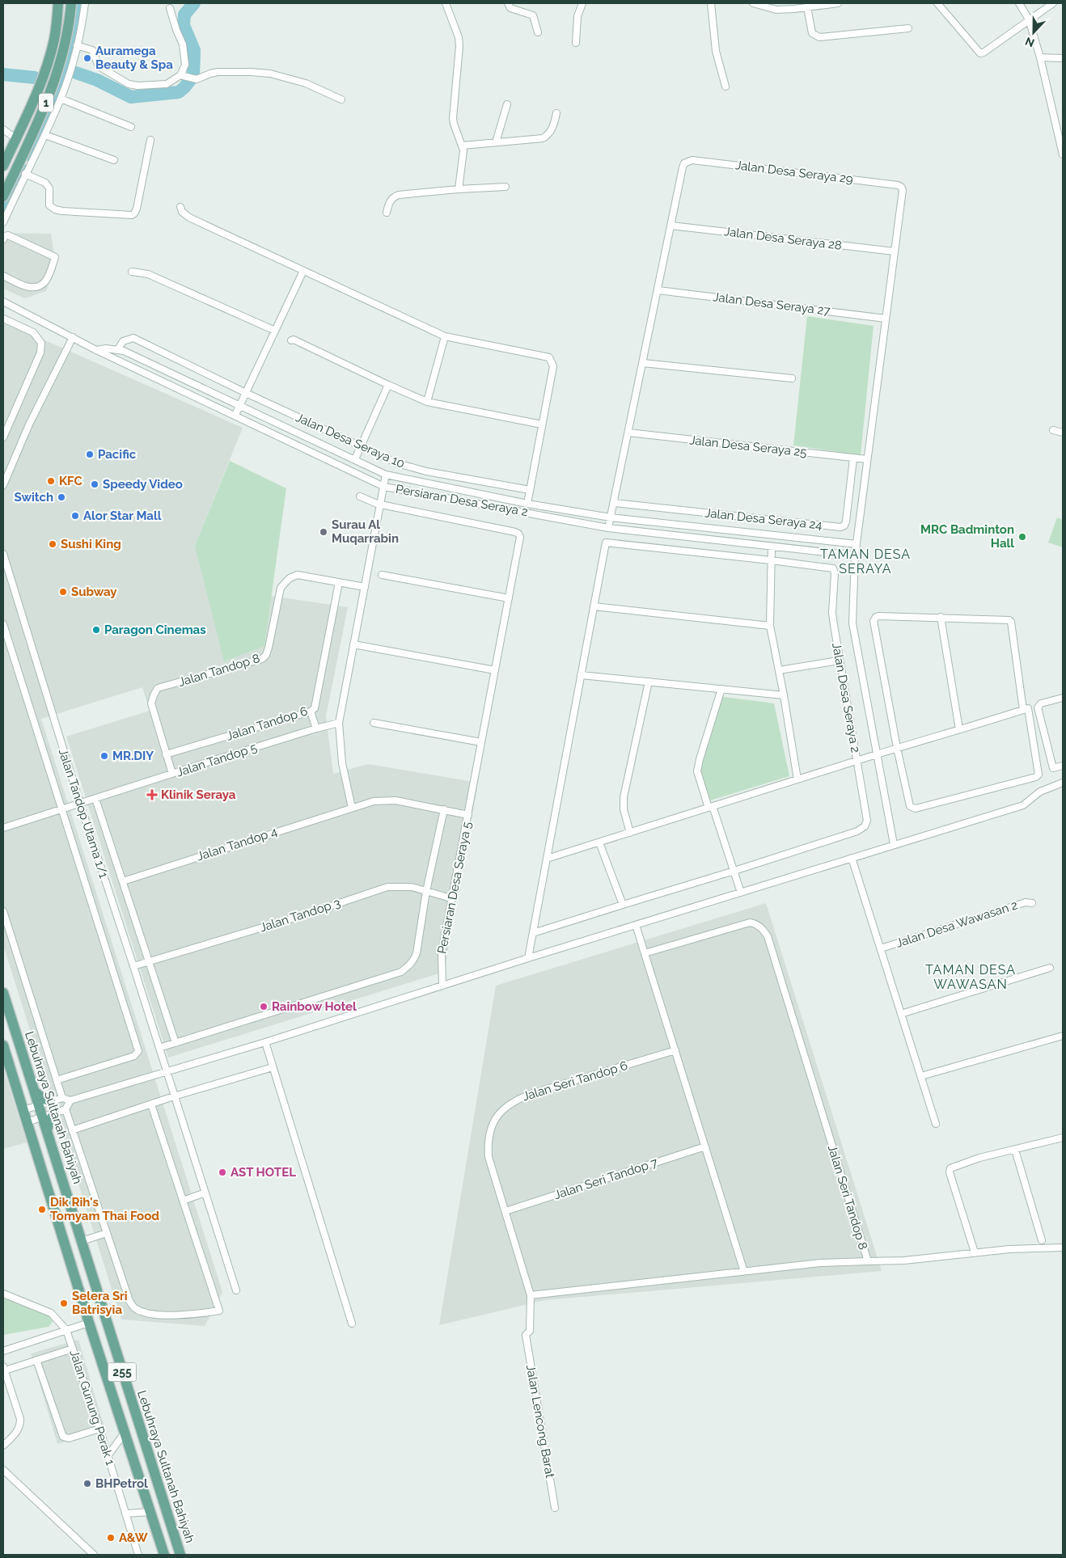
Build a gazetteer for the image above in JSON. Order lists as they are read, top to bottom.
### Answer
{
  "streets": {
    "main road": ["1", "Lebuhraya Sultanah Bahiyah", "255"],
    "street": [
      "Jalan Desa Seraya 29",
      "Jalan Desa Seraya 28",
      "Jalan Desa Seraya 27",
      "Jalan Desa Seraya 10",
      "Jalan Desa Seraya 25",
      "Persiaran Desa Seraya 2",
      "Jalan Desa Seraya 24",
      "Jalan Tandop 8",
      "Jalan Desa Seraya 2",
      "Jalan Tandop 6",
      "Jalan Tandop 5",
      "Jalan Tandop Utama 1/1",
      "Jalan Tandop 4",
      "Persiaran Desa Seraya 5",
      "Jalan Tandop 3",
      "Jalan Desa Wawasan 2",
      "Jalan Seri Tandop 6",
      "Jalan Seri Tandop 7",
      "Jalan Seri Tandop 8",
      "Jalan Gunung Perak 1",
      "Jalan Lencong Barat"
    ]
  },
  "crossings": [
    ["Jalan Desa Seraya 29", "Jalan Desa Seraya 28"],
    ["Jalan Desa Seraya 10", "Persiaran Desa Seraya 2"],
    ["Jalan Desa Seraya 25", "Jalan Desa Seraya 24"],
    ["Jalan Tandop 8", "Jalan Tandop 6"],
    ["Jalan Tandop 5", "Jalan Tandop Utama 1/1"],
    ["Jalan Tandop Utama 1/1", "Jalan Tandop 3"],
    ["Jalan Tandop 4", "Persiaran Desa Seraya 5"],
    ["Persiaran Desa Seraya 5", "Jalan Tandop 3"],
    ["Jalan Seri Tandop 6", "Jalan Seri Tandop 7"],
    ["Jalan Seri Tandop 6", "Jalan Seri Tandop 8"],
    ["Jalan Seri Tandop 6", "Jalan Lencong Barat"]
  ],
  "districts": ["TAMAN DESA SERAYA", "TAMAN DESA WAWASAN"],
  "places": {
    "other": [
      "Auramega Beauty & Spa",
      "Pacific",
      "KFC",
      "Speedy Video",
      "Switch",
      "Alor Star Mall",
      "Surau Al Muqarrabin",
      "MRC Badminton Hall",
      "Sushi King",
      "Subway",
      "Paragon Cinemas",
      "MR.DIY",
      "Rainbow Hotel",
      "AST HOTEL",
      "Dik Rih's Tomyam Thai Food",
      "Selera Sri Batrisyia",
      "BHPetrol",
      "A&W"
    ],
    "health": ["Klinik Seraya"]
  },
  "north": "bottom"
}
